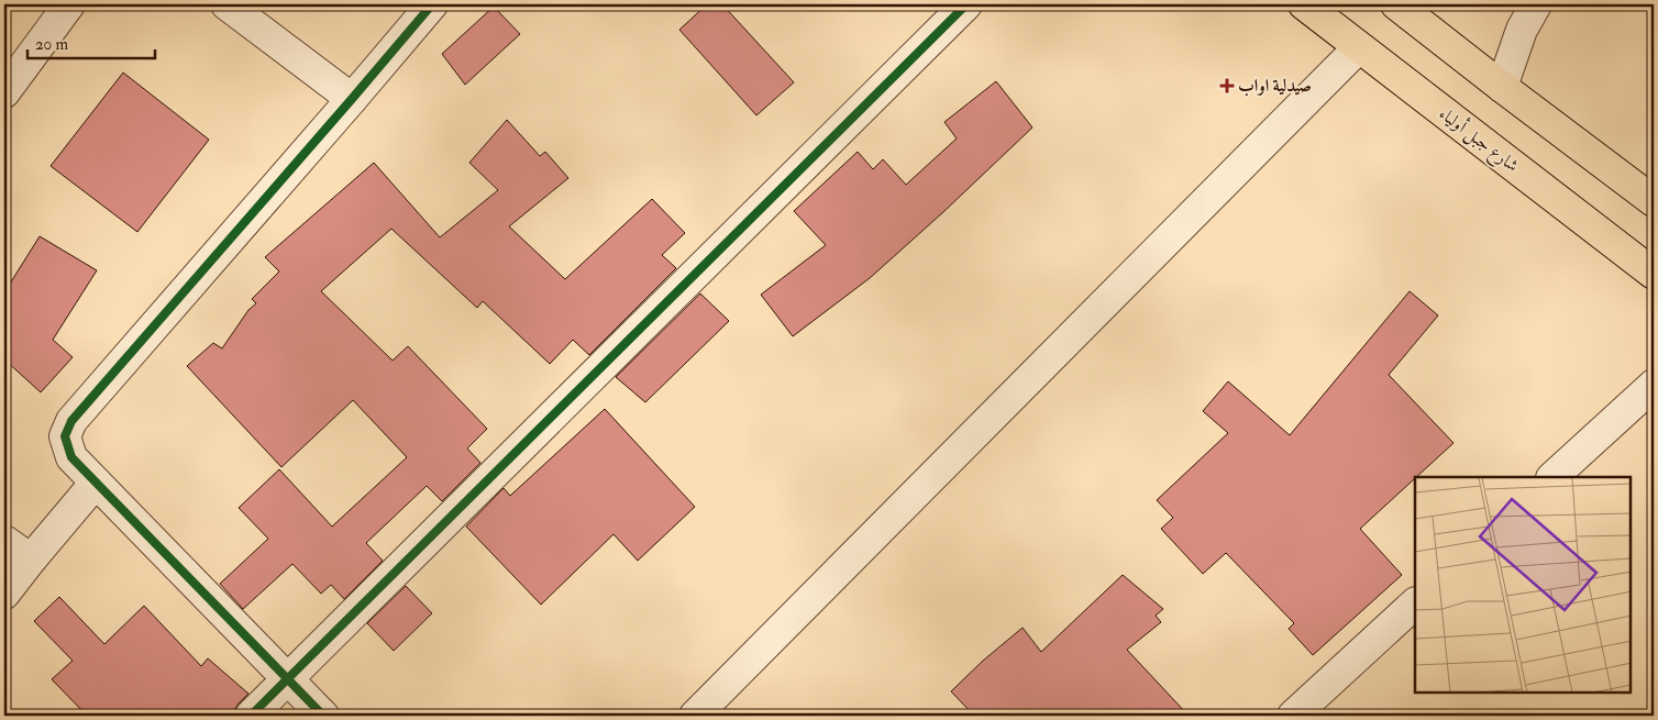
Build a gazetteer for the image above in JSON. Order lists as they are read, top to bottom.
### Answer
{
  "streets": {
    "main road": ["شارع جبل أولياء"]
  },
  "places": {
    "health": ["صيدلية اواب"]
  },
  "scale_bar": "20 m"
}
